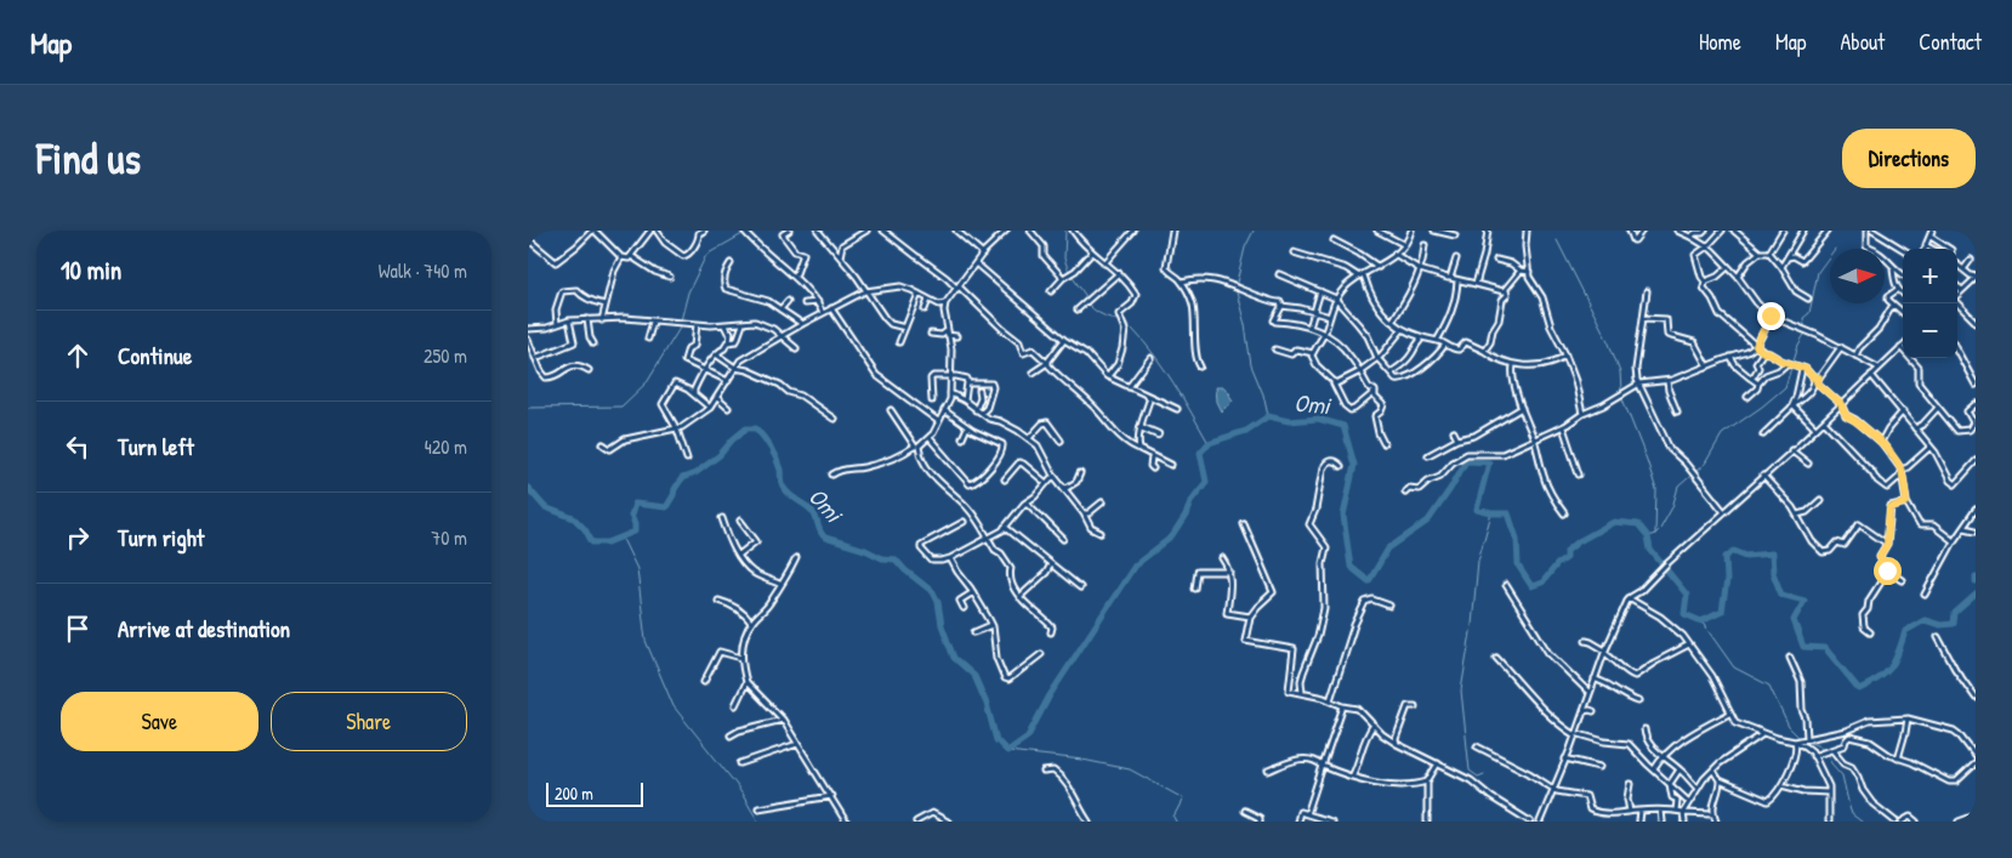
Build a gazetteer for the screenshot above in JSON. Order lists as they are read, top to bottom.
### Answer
{
  "water": ["Omi"],
  "scale_bar": "200 m",
  "north": "right",
  "page": {
    "header": "Map",
    "nav": [
      "Home",
      "Map",
      "About",
      "Contact"
    ],
    "buttons": [
      "Directions",
      ["Save", "Share"]
    ],
    "title": "Find us",
    "heading": ["10 min", "Walk · 740 m"],
    "map_buttons": ["+", "−"],
    "list": [
      ["Continue", "250 m"],
      ["Turn left", "420 m"],
      ["Turn right", "70 m"],
      "Arrive at destination"
    ],
    "scale": "200 m"
  }
}
